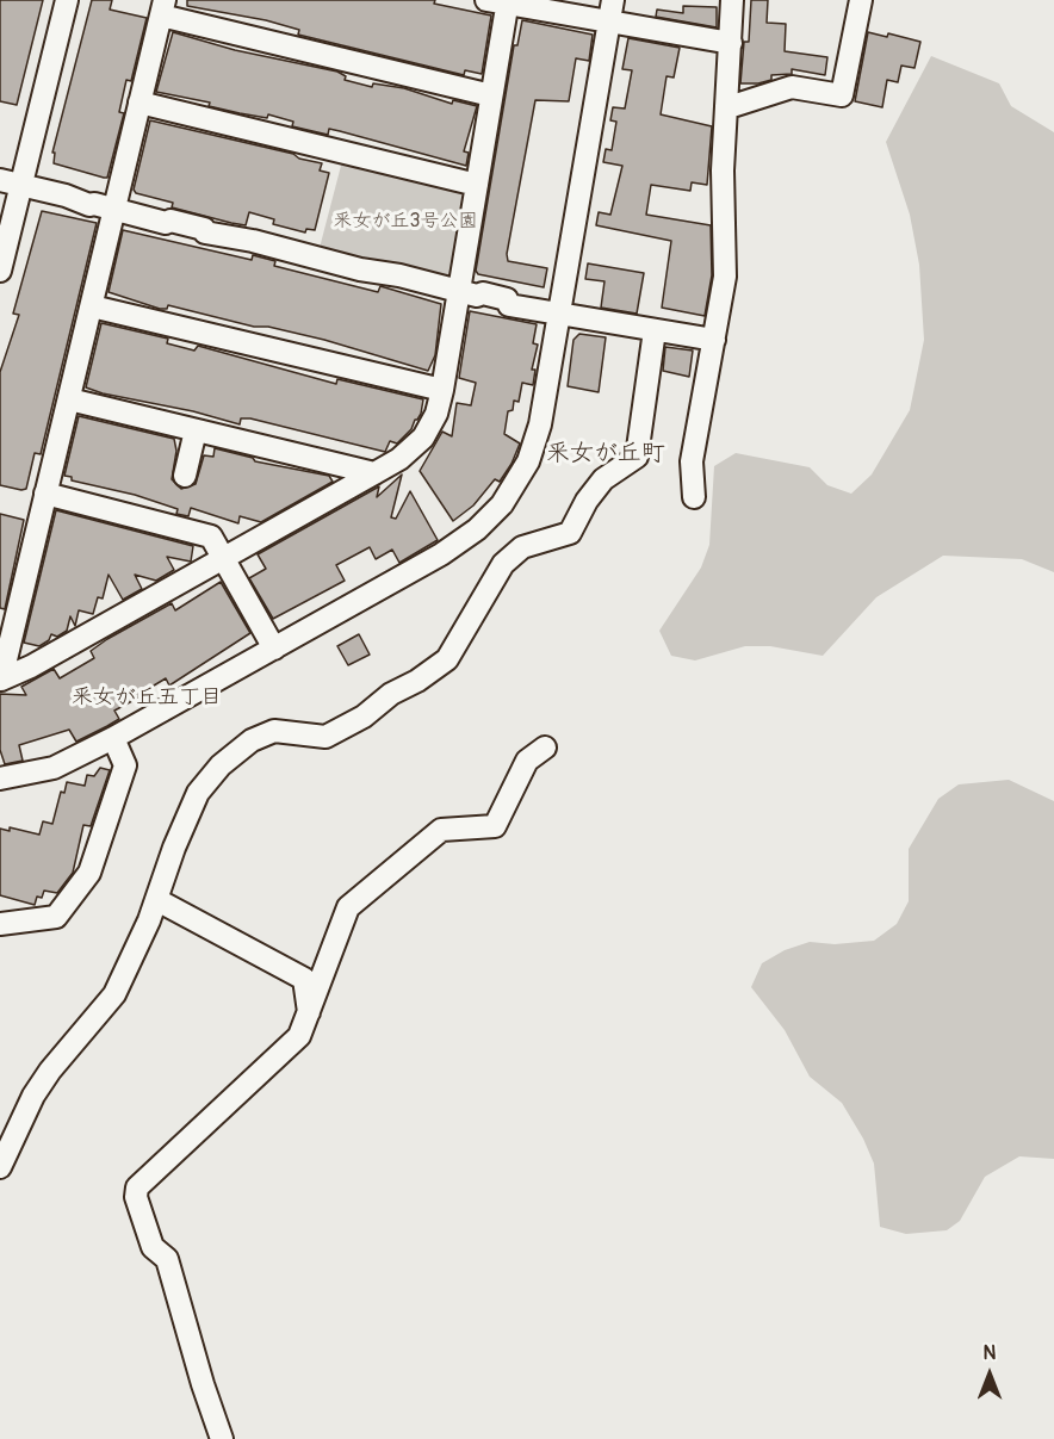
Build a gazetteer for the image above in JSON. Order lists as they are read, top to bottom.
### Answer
{
  "districts": ["釆女が丘町", "釆女が丘五丁目"],
  "parks": ["釆女が丘3号公園"],
  "north": "top"
}
